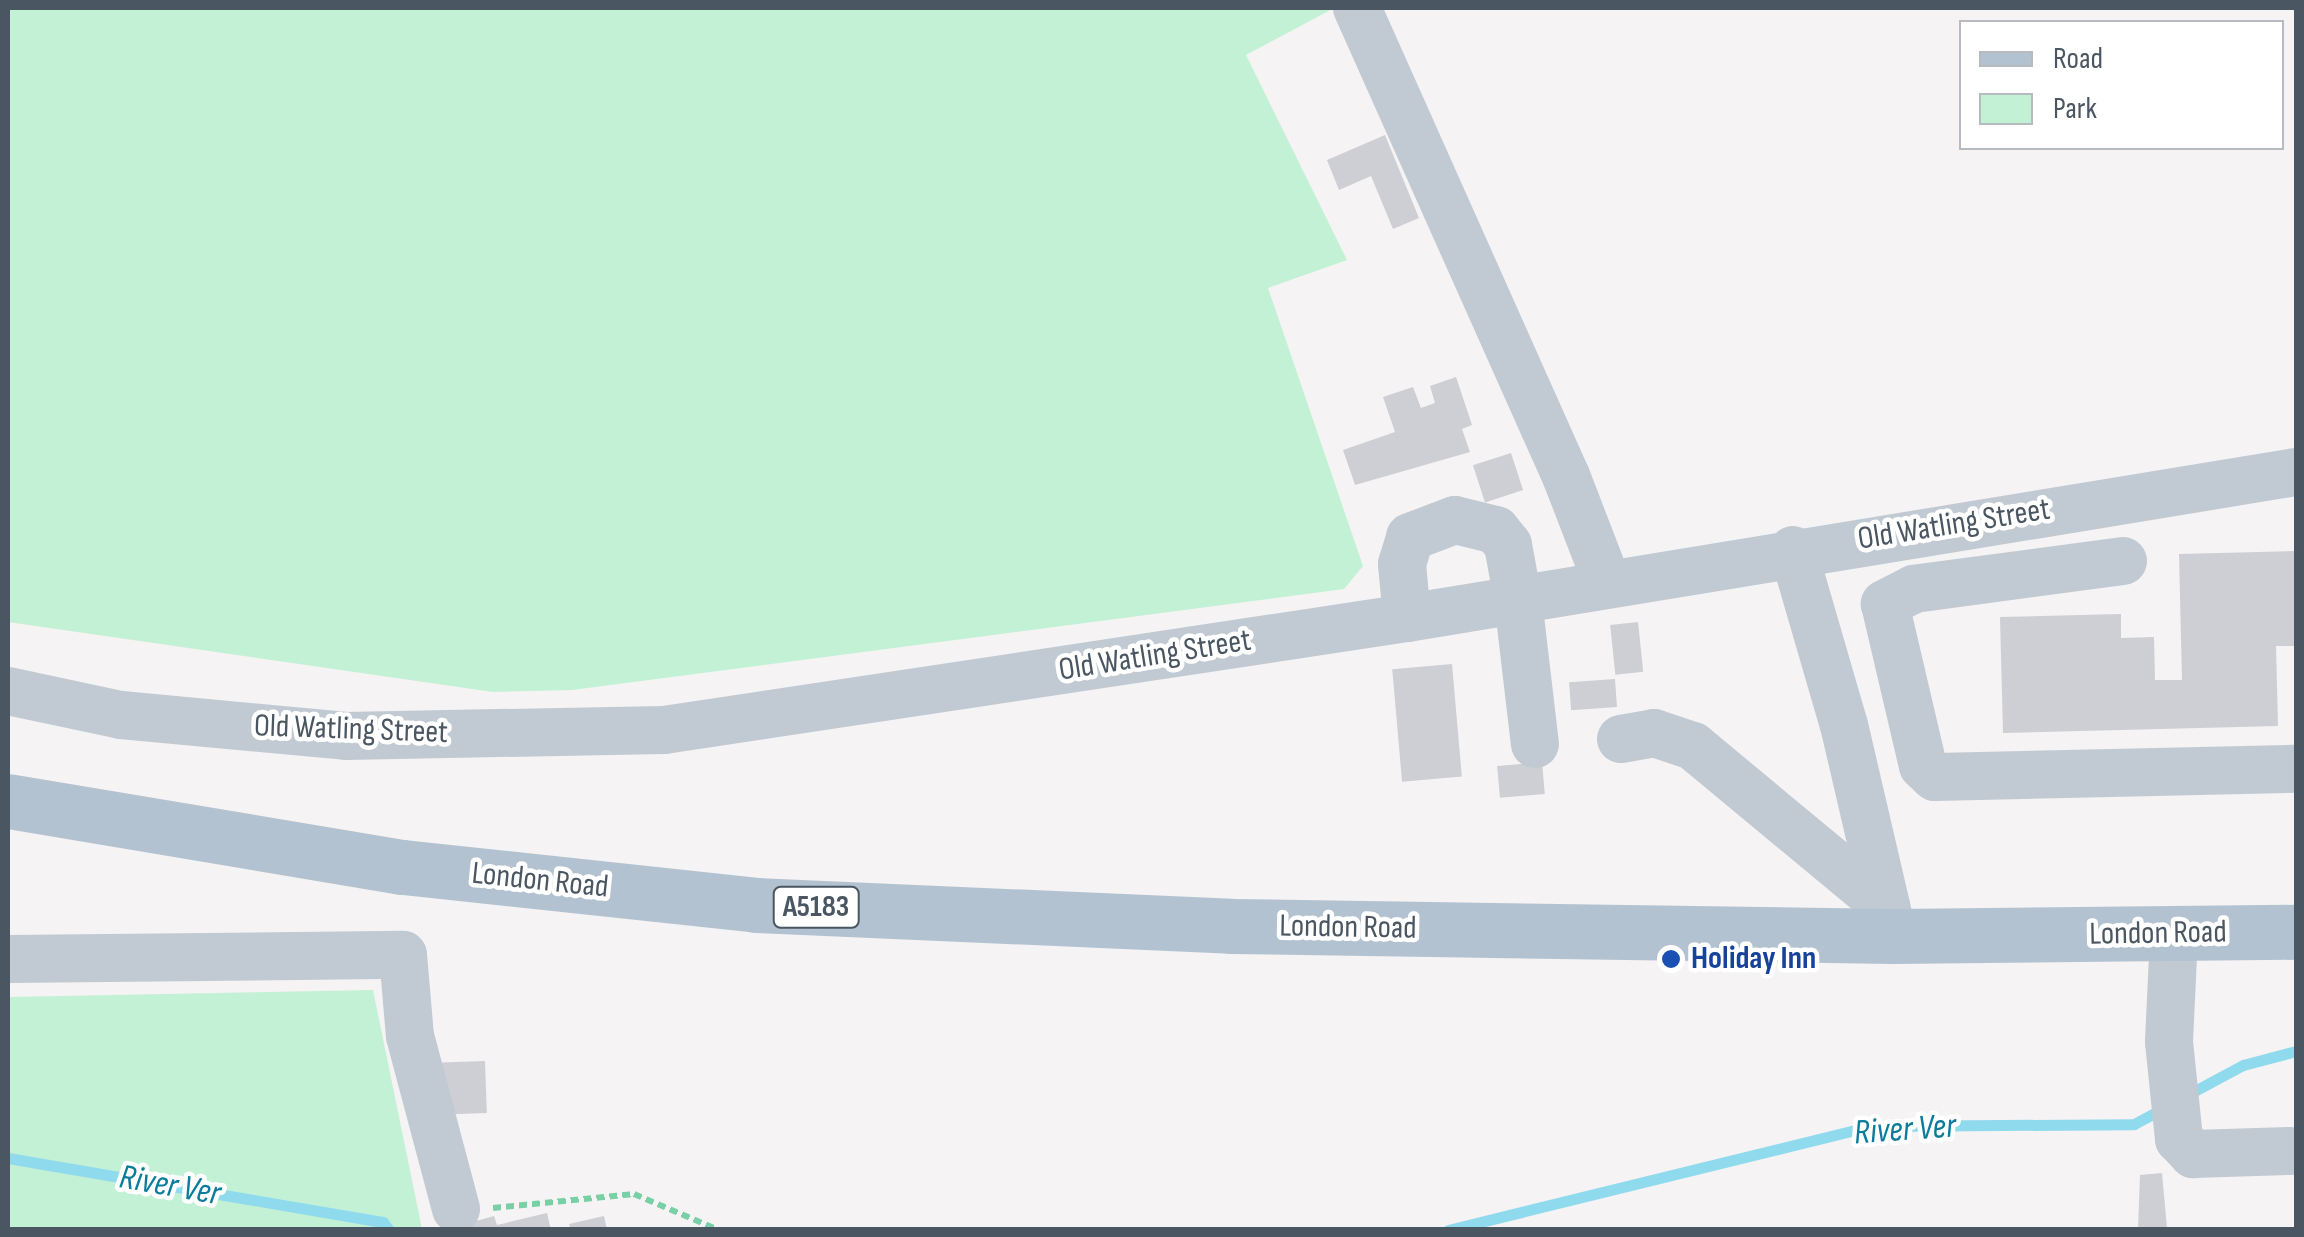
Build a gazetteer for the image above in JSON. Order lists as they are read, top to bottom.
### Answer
{
  "streets": {
    "main road": ["London Road", "A5183"],
    "street": ["Old Watling Street"]
  },
  "water": ["River Ver"],
  "places": ["Holiday Inn"],
  "legend": ["Road", "Park"]
}
